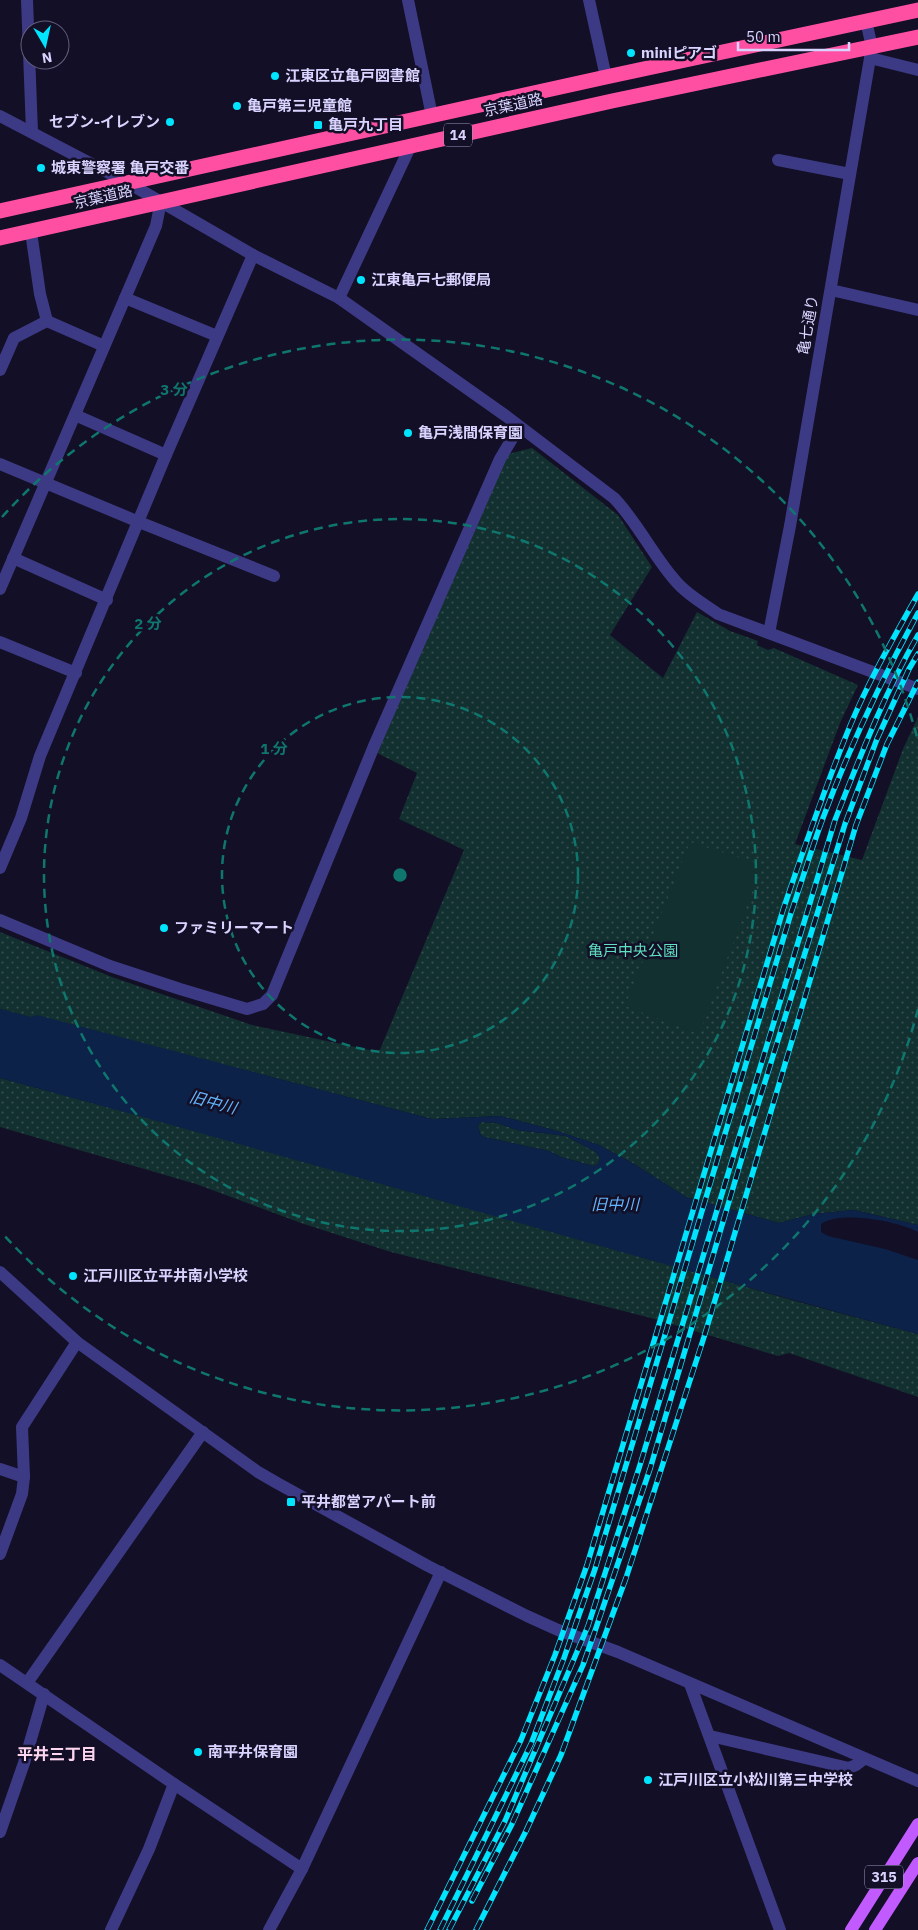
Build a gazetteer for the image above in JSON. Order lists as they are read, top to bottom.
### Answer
{
  "streets": {
    "highway": ["京葉道路", "14"],
    "main road": ["315"],
    "street": ["亀七通り"]
  },
  "crossings": [
    ["京葉道路", "亀七通り"]
  ],
  "districts": ["平井三丁目"],
  "water": ["旧中川"],
  "parks": ["亀戸中央公園"],
  "places": {
    "other": [
      "miniピアゴ",
      "江東区立亀戸図書館",
      "亀戸第三児童館",
      "セブン-イレブン",
      "城東警察署 亀戸交番",
      "江東亀戸七郵便局",
      "亀戸浅間保育園",
      "ファミリーマート",
      "江戸川区立平井南小学校",
      "南平井保育園",
      "江戸川区立小松川第三中学校"
    ],
    "transit": ["亀戸九丁目", "平井都営アパート前"]
  },
  "scale_bar": "50 m",
  "north": "bottom",
  "rings": ["3 分", "2 分", "1 分"]
}
